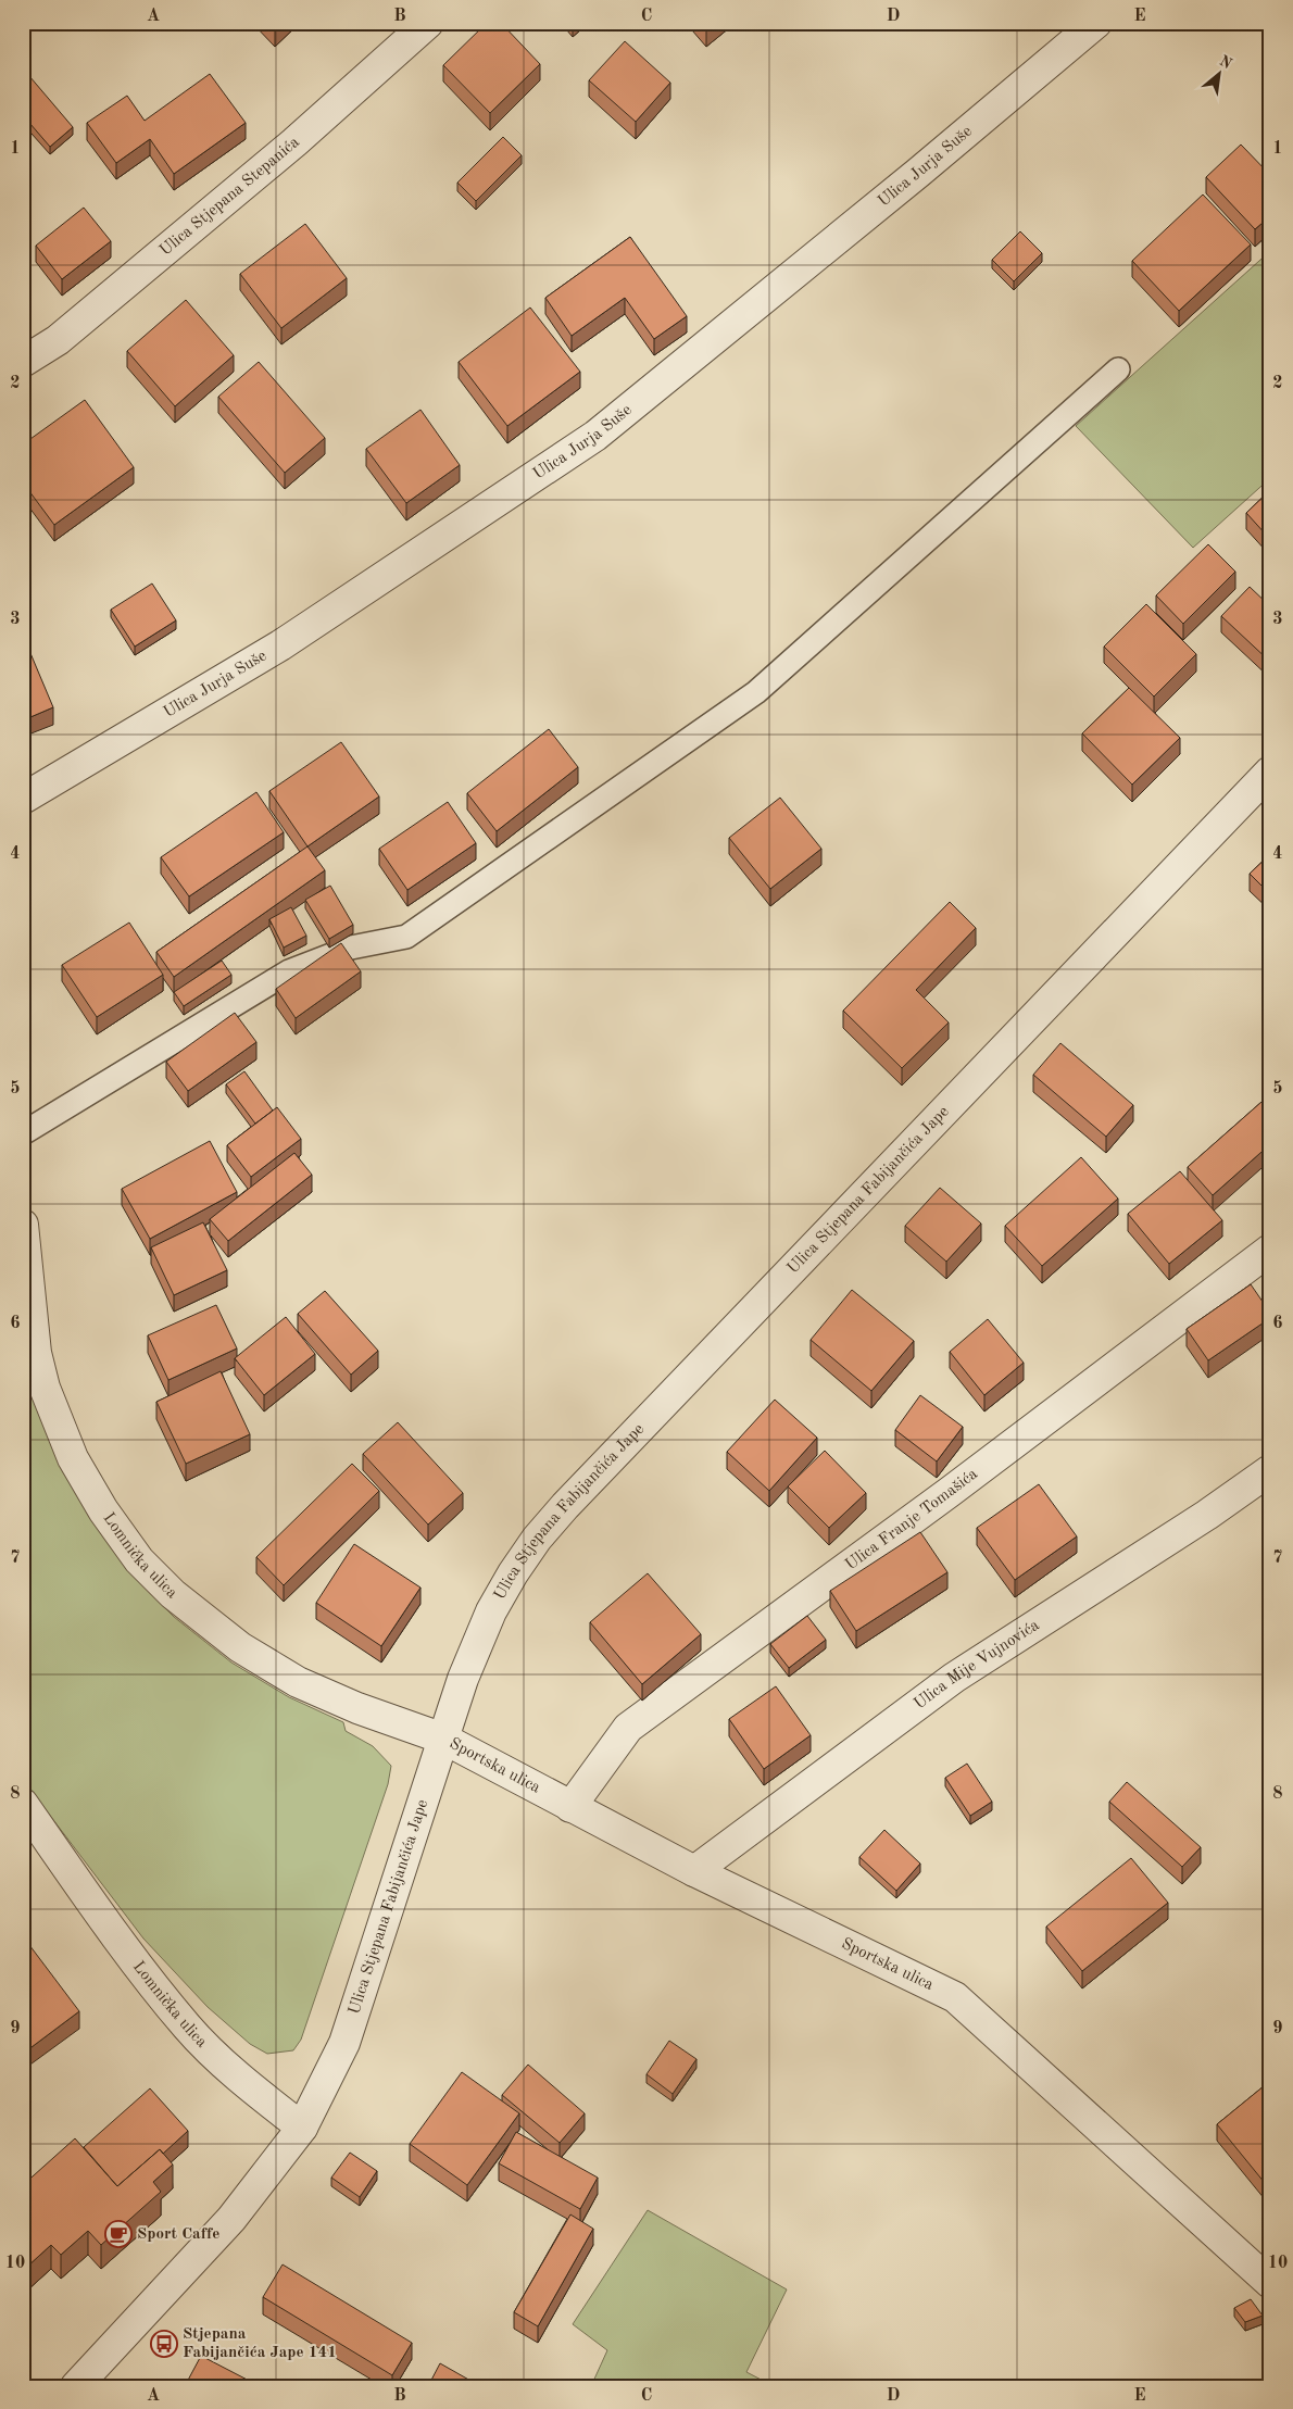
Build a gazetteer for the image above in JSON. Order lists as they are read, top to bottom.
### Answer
{
  "streets": {
    "street": [
      "Ulica Jurja Suše",
      "Ulica Stjepana Stepanića",
      "Ulica Stjepana Fabijančića Jape",
      "Ulica Franje Tomašića",
      "Lomnička ulica",
      "Ulica Mije Vujnovića",
      "Sportska ulica"
    ]
  },
  "crossings": [
    ["Ulica Stjepana Fabijančića Jape", "Lomnička ulica"],
    ["Ulica Stjepana Fabijančića Jape", "Sportska ulica"],
    ["Ulica Franje Tomašića", "Sportska ulica"],
    ["Lomnička ulica", "Sportska ulica"],
    ["Ulica Mije Vujnovića", "Sportska ulica"]
  ],
  "places": {
    "cafe": ["Sport Caffe"],
    "bus stop": ["Stjepana Fabijančića Jape 141"]
  },
  "north": "top right",
  "grid": {
    "columns": [
      "A",
      "B",
      "C",
      "D",
      "E"
    ],
    "rows": [
      "1",
      "2",
      "3",
      "4",
      "5",
      "6",
      "7",
      "8",
      "9",
      "10"
    ]
  }
}
